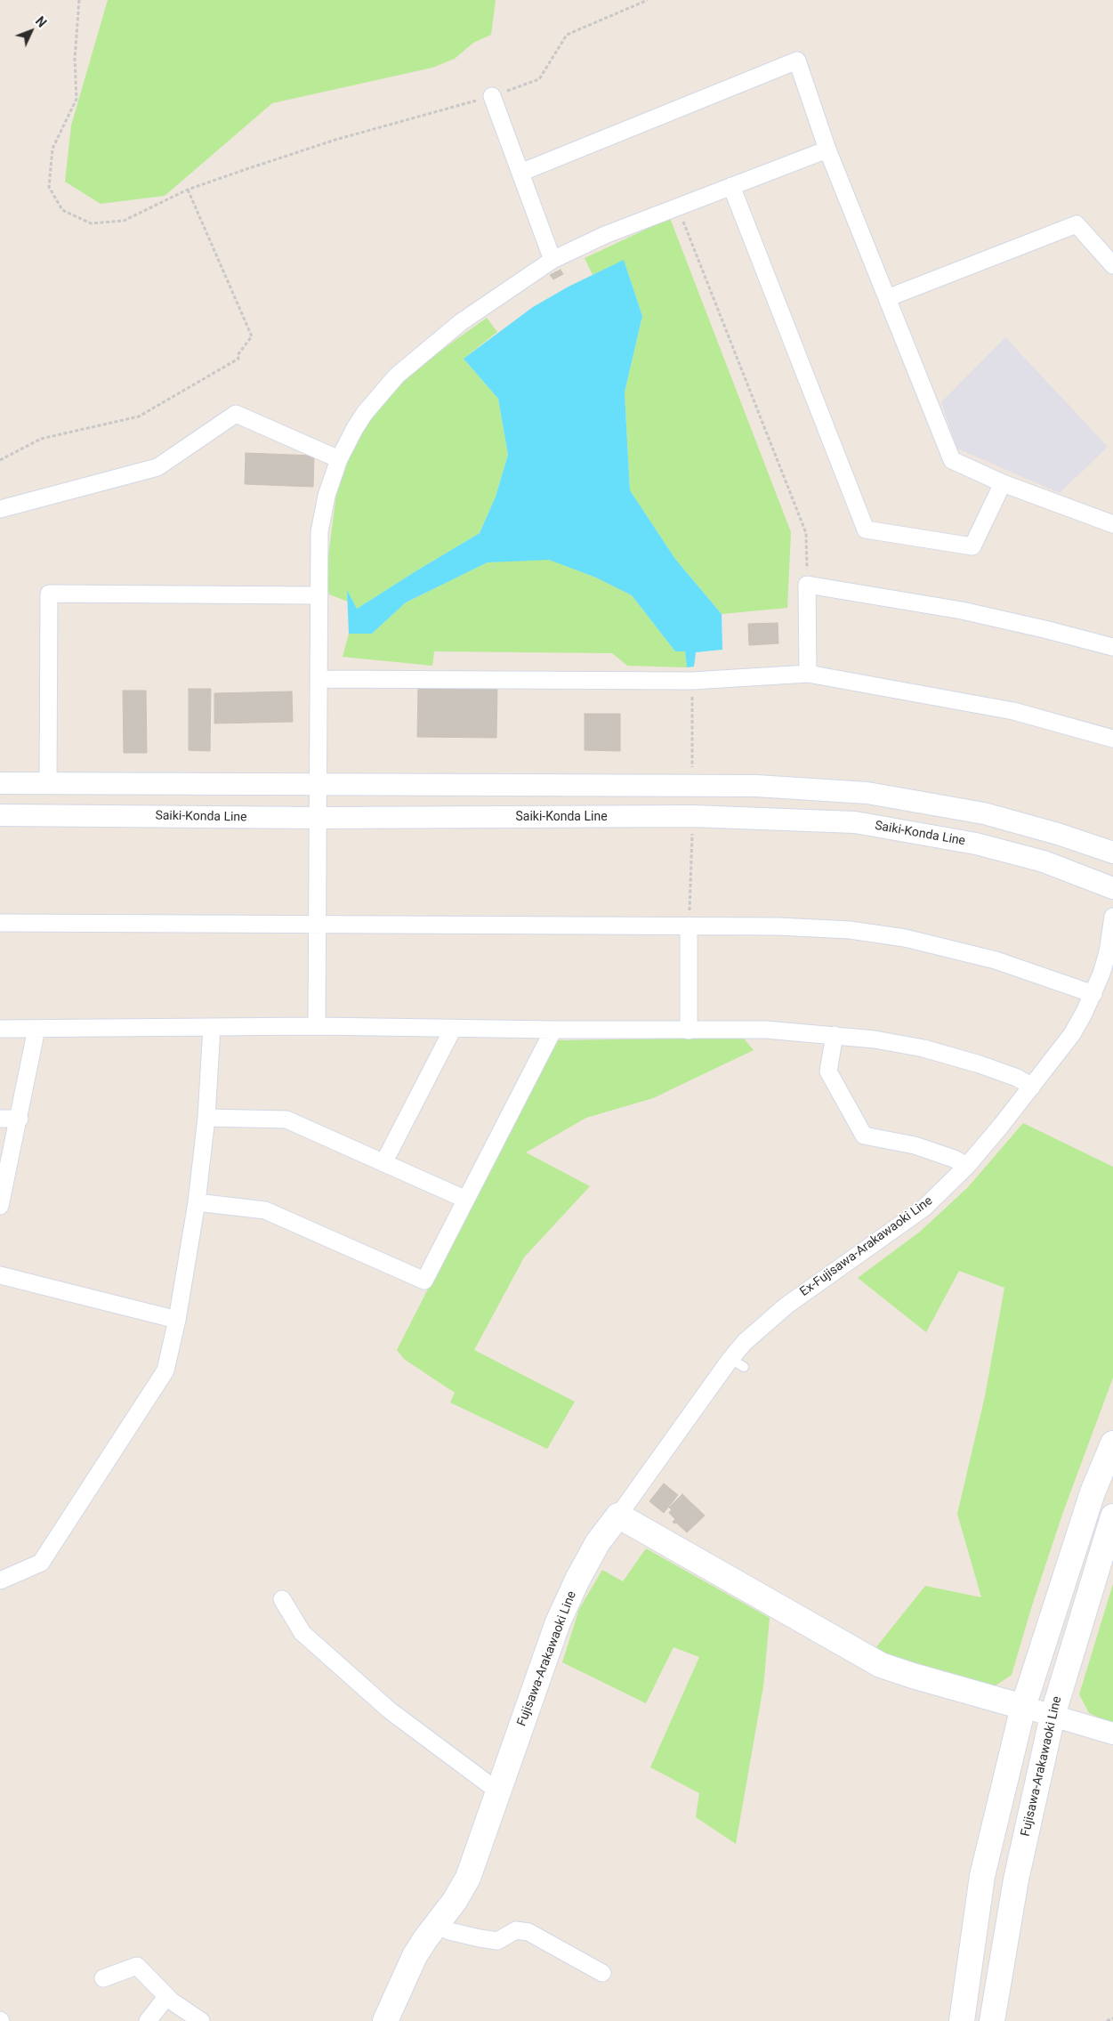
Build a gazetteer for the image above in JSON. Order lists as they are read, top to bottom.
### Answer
{
  "streets": {
    "main road": ["Fujisawa-Arakawaoki Line"],
    "street": ["Saiki-Konda Line", "Ex-Fujisawa-Arakawaoki Line"]
  },
  "crossings": [
    ["Ex-Fujisawa-Arakawaoki Line", "Fujisawa-Arakawaoki Line"]
  ],
  "north": "top right"
}
